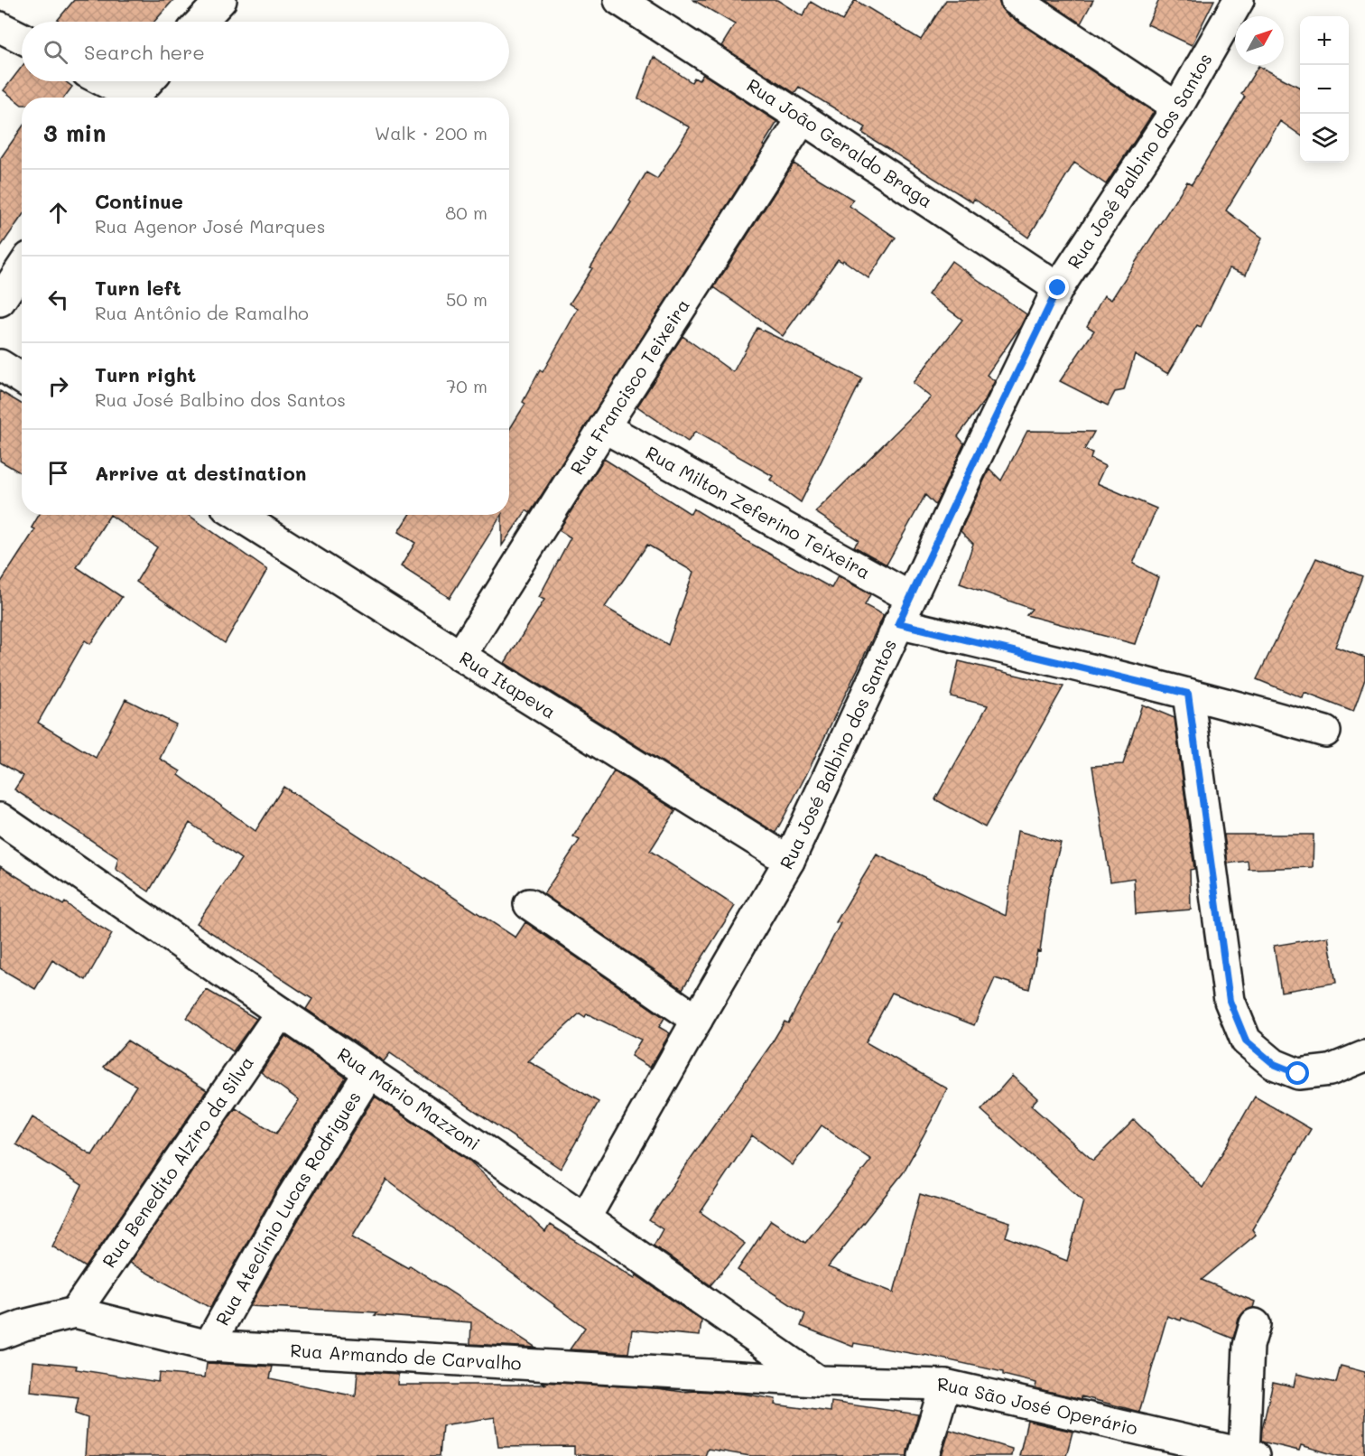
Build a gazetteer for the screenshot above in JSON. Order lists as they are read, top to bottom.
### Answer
{
  "streets": {
    "street": [
      "Rua João Geraldo Braga",
      "Rua José Balbino dos Santos",
      "Rua Francisco Teixeira",
      "Rua Milton Zeferino Teixeira",
      "Rua Itapeva",
      "Rua Mário Mazzoni",
      "Rua Benedito Alziro da Silva",
      "Rua Ateclínio Lucas Rodrigues",
      "Rua Armando de Carvalho",
      "Rua São José Operário"
    ]
  },
  "crossings": [
    ["Rua João Geraldo Braga", "Rua José Balbino dos Santos"],
    ["Rua João Geraldo Braga", "Rua Francisco Teixeira"],
    ["Rua José Balbino dos Santos", "Rua Milton Zeferino Teixeira"],
    ["Rua José Balbino dos Santos", "Rua Itapeva"],
    ["Rua José Balbino dos Santos", "Rua Mário Mazzoni"],
    ["Rua Francisco Teixeira", "Rua Milton Zeferino Teixeira"],
    ["Rua Francisco Teixeira", "Rua Itapeva"],
    ["Rua Mário Mazzoni", "Rua Benedito Alziro da Silva"],
    ["Rua Mário Mazzoni", "Rua Ateclínio Lucas Rodrigues"],
    ["Rua Mário Mazzoni", "Rua Armando de Carvalho"],
    ["Rua Mário Mazzoni", "Rua São José Operário"],
    ["Rua Benedito Alziro da Silva", "Rua Armando de Carvalho"],
    ["Rua Ateclínio Lucas Rodrigues", "Rua Armando de Carvalho"],
    ["Rua Armando de Carvalho", "Rua São José Operário"]
  ],
  "north": "top right",
  "page": {
    "map_buttons": ["+", "−"],
    "search": "Search here",
    "heading": ["3 min", "Walk · 200 m"],
    "list": [
      ["Continue", "Rua Agenor José Marques", "80 m"],
      ["Turn left", "Rua Antônio de Ramalho", "50 m"],
      ["Turn right", "Rua José Balbino dos Santos", "70 m"],
      "Arrive at destination"
    ]
  }
}
